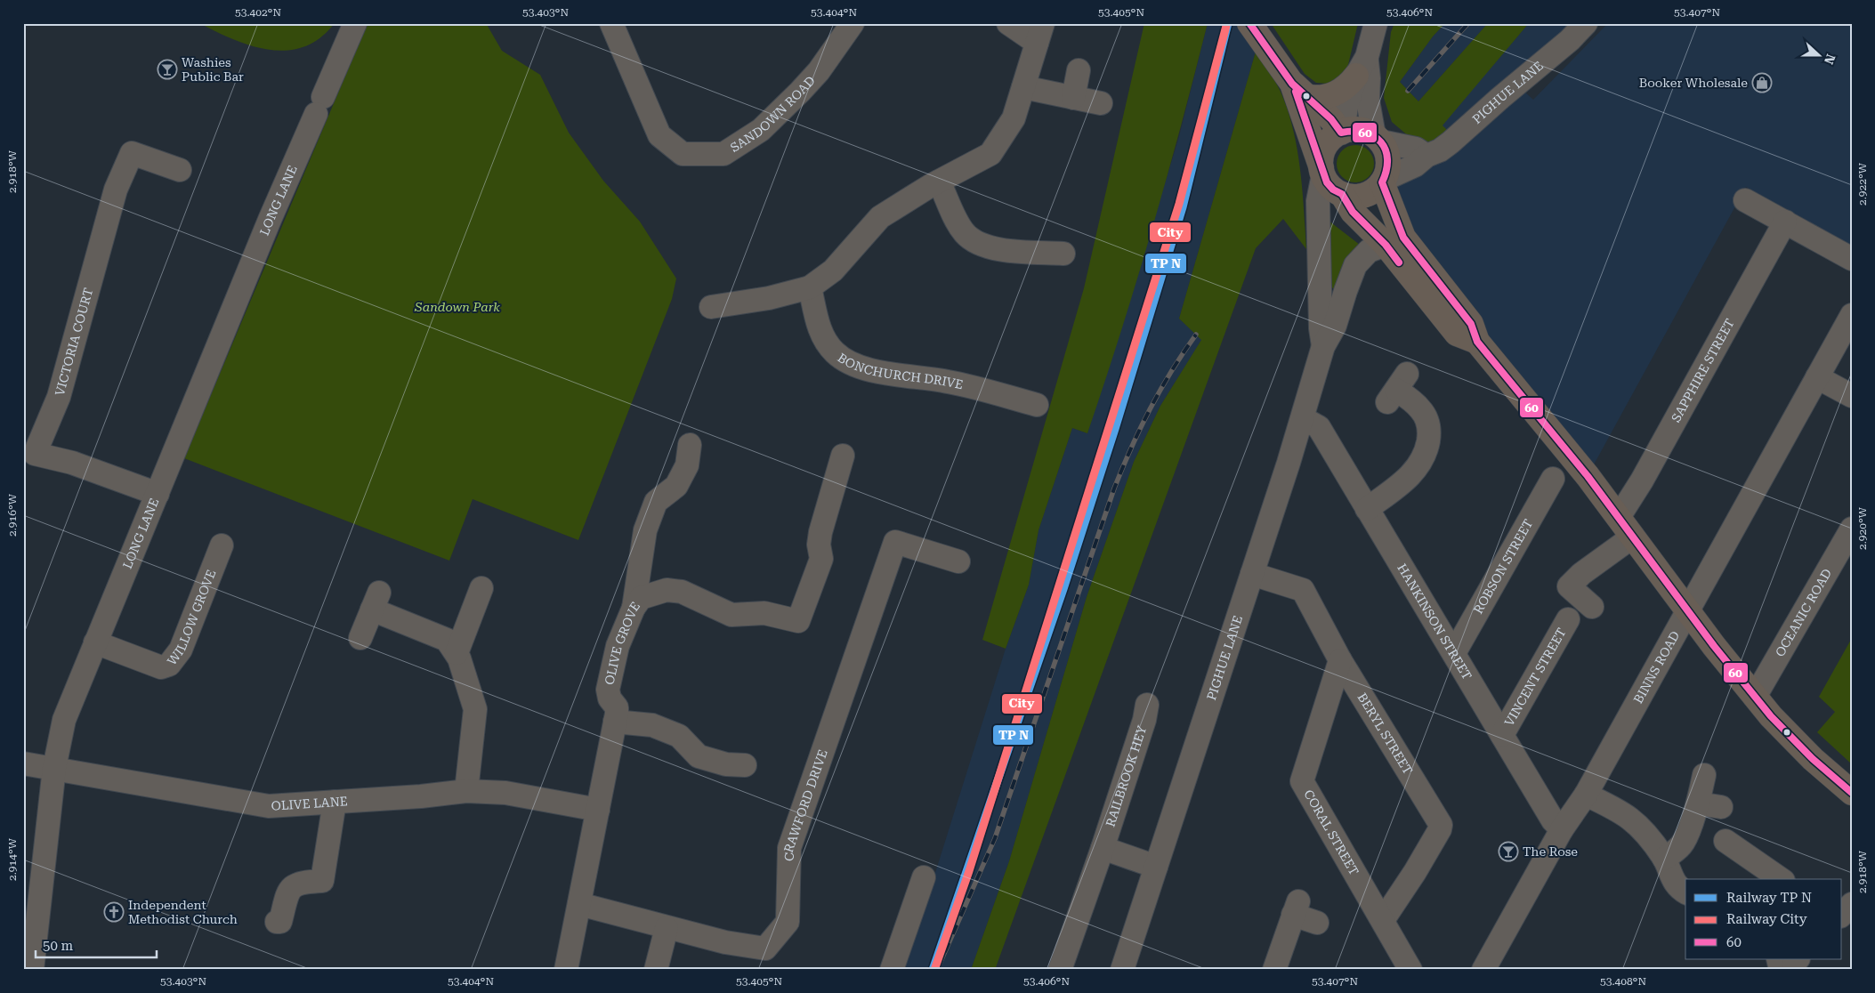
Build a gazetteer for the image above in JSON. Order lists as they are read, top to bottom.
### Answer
{
  "streets": {
    "street": [
      "PIGHUE LANE",
      "SANDOWN ROAD",
      "LONG LANE",
      "VICTORIA COURT",
      "BONCHURCH DRIVE",
      "SAPPHIRE STREET",
      "ROBSON STREET",
      "OCEANIC ROAD",
      "WILLOW GROVE",
      "HANKINSON STREET",
      "OLIVE GROVE",
      "BINNS ROAD",
      "VINCENT STREET",
      "BERYL STREET",
      "RAILBROOK HEY",
      "OLIVE LANE",
      "CRAWFORD DRIVE",
      "CORAL STREET"
    ]
  },
  "crossings": [
    ["PIGHUE LANE", "HANKINSON STREET"],
    ["PIGHUE LANE", "BERYL STREET"],
    ["LONG LANE", "VICTORIA COURT"],
    ["LONG LANE", "WILLOW GROVE"],
    ["LONG LANE", "OLIVE LANE"],
    ["ROBSON STREET", "HANKINSON STREET"],
    ["HANKINSON STREET", "BINNS ROAD"],
    ["HANKINSON STREET", "VINCENT STREET"],
    ["OLIVE GROVE", "OLIVE LANE"],
    ["OLIVE GROVE", "CRAWFORD DRIVE"],
    ["BERYL STREET", "CORAL STREET"]
  ],
  "parks": ["Sandown Park"],
  "places": {
    "bar": ["Washies Public Bar", "The Rose"],
    "shop": ["Booker Wholesale"],
    "church": ["Independent Methodist Church"]
  },
  "lines": ["transit line 60", "rail line City"],
  "legend": ["Railway TP N", "Railway City", "60"],
  "scale_bar": "50 m",
  "north": "right",
  "coordinates": [
    "53.402°N",
    "53.403°N",
    "53.404°N",
    "53.405°N",
    "53.406°N",
    "53.407°N",
    "2.918°W",
    "2.922°W",
    "2.916°W",
    "2.920°W",
    "2.914°W",
    "53.408°N"
  ]
}
